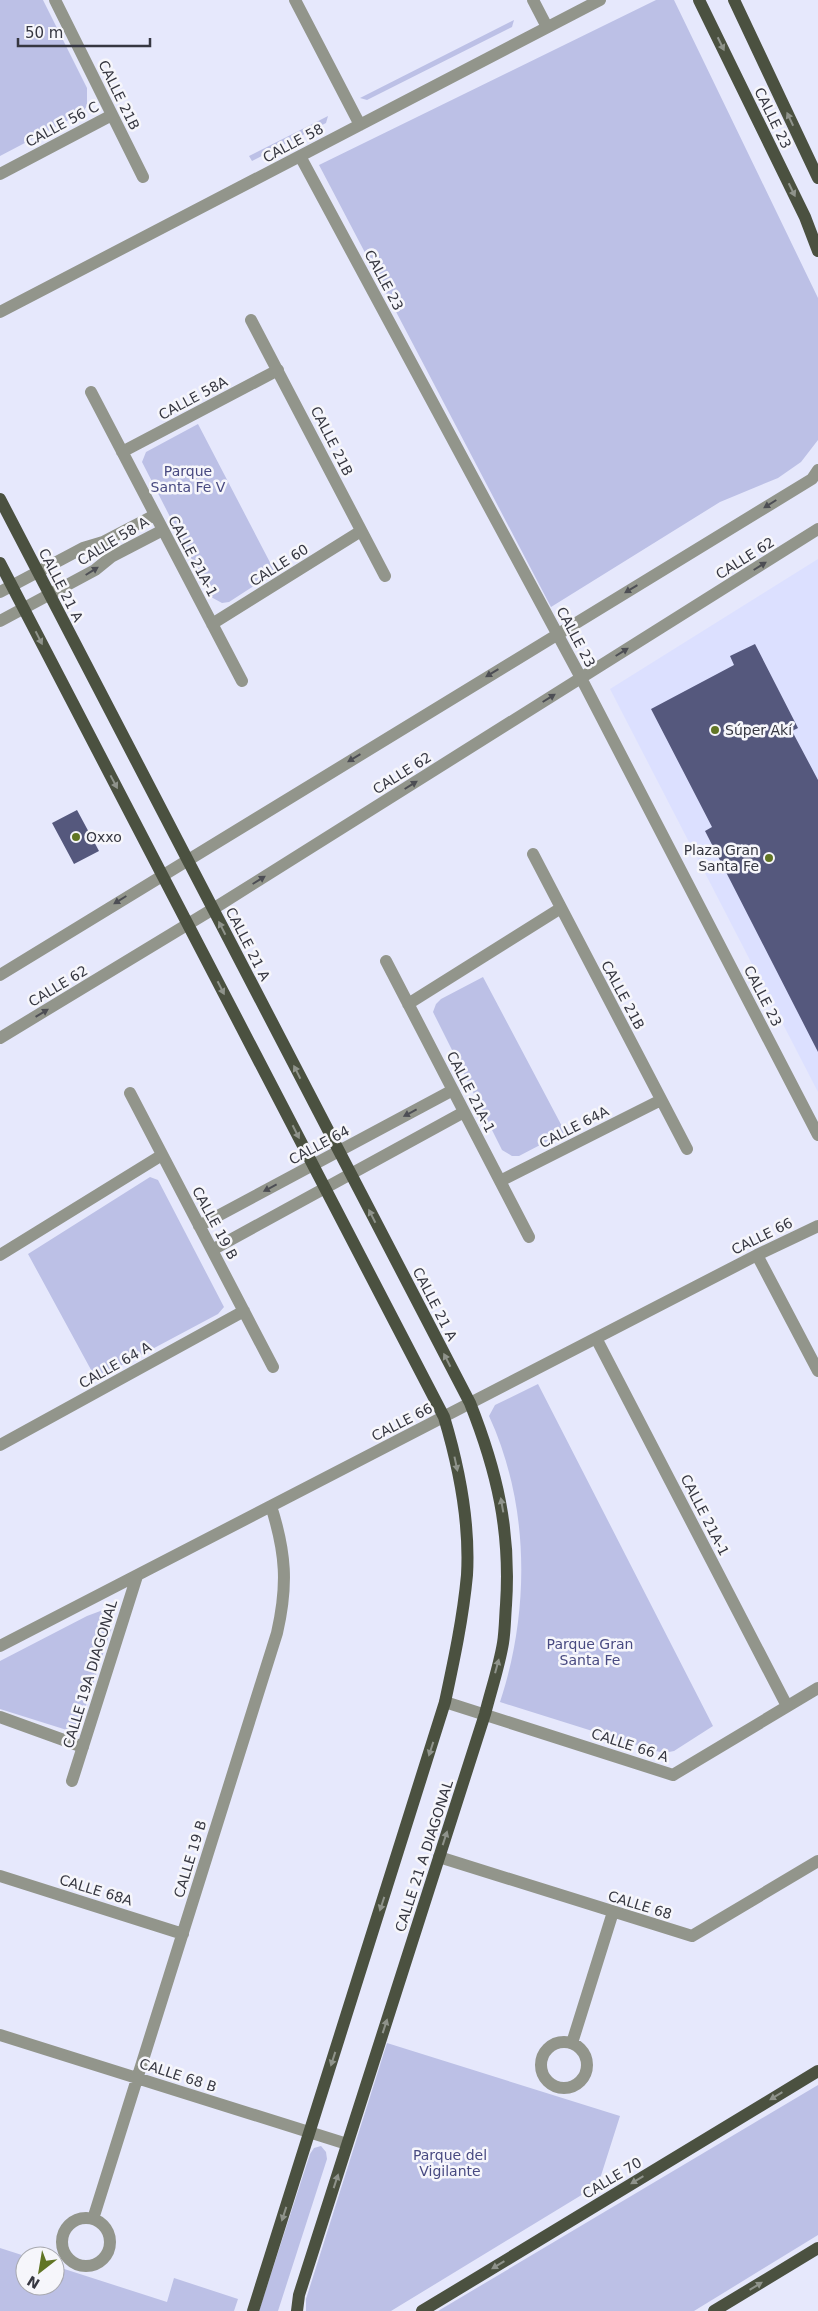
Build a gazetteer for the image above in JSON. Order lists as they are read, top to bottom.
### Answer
{
  "streets": {
    "main road": [
      "CALLE 23",
      "CALLE 21 A",
      "CALLE 21 A DIAGONAL",
      "CALLE 70"
    ],
    "street": [
      "CALLE 21B",
      "CALLE 56 C",
      "CALLE 58",
      "CALLE 58A",
      "CALLE 58 A",
      "CALLE 21A-1",
      "CALLE 62",
      "CALLE 60",
      "CALLE 64A",
      "CALLE 64",
      "CALLE 19 B",
      "CALLE 66",
      "CALLE 64 A",
      "CALLE 19A DIAGONAL",
      "CALLE 66 A",
      "CALLE 68A",
      "CALLE 68",
      "CALLE 68 B"
    ]
  },
  "crossings": [
    ["CALLE 21B", "CALLE 56 C"],
    ["CALLE 21B", "CALLE 58A"],
    ["CALLE 21B", "CALLE 60"],
    ["CALLE 21B", "CALLE 64A"],
    ["CALLE 23", "CALLE 58"],
    ["CALLE 23", "CALLE 62"],
    ["CALLE 58A", "CALLE 21A-1"],
    ["CALLE 58 A", "CALLE 21A-1"],
    ["CALLE 58 A", "CALLE 21 A"],
    ["CALLE 21A-1", "CALLE 60"],
    ["CALLE 21A-1", "CALLE 64A"],
    ["CALLE 21A-1", "CALLE 64"],
    ["CALLE 21A-1", "CALLE 66"],
    ["CALLE 21A-1", "CALLE 66 A"],
    ["CALLE 62", "CALLE 21 A"],
    ["CALLE 21 A", "CALLE 64"],
    ["CALLE 21 A", "CALLE 66"],
    ["CALLE 21 A", "CALLE 21 A DIAGONAL"],
    ["CALLE 64", "CALLE 19 B"],
    ["CALLE 19 B", "CALLE 66"],
    ["CALLE 19 B", "CALLE 64 A"],
    ["CALLE 19 B", "CALLE 68A"],
    ["CALLE 19 B", "CALLE 68 B"],
    ["CALLE 66", "CALLE 19A DIAGONAL"],
    ["CALLE 66", "CALLE 21 A DIAGONAL"],
    ["CALLE 66 A", "CALLE 21 A DIAGONAL"],
    ["CALLE 21 A DIAGONAL", "CALLE 68"],
    ["CALLE 21 A DIAGONAL", "CALLE 68 B"]
  ],
  "one_way": ["CALLE 70"],
  "parks": ["Parque Santa Fe V", "Parque Gran Santa Fe", "Parque del Vigilante"],
  "places": ["Súper Akí", "Oxxo", "Plaza Gran Santa Fe"],
  "scale_bar": "50 m",
  "north": "bottom left"
}
